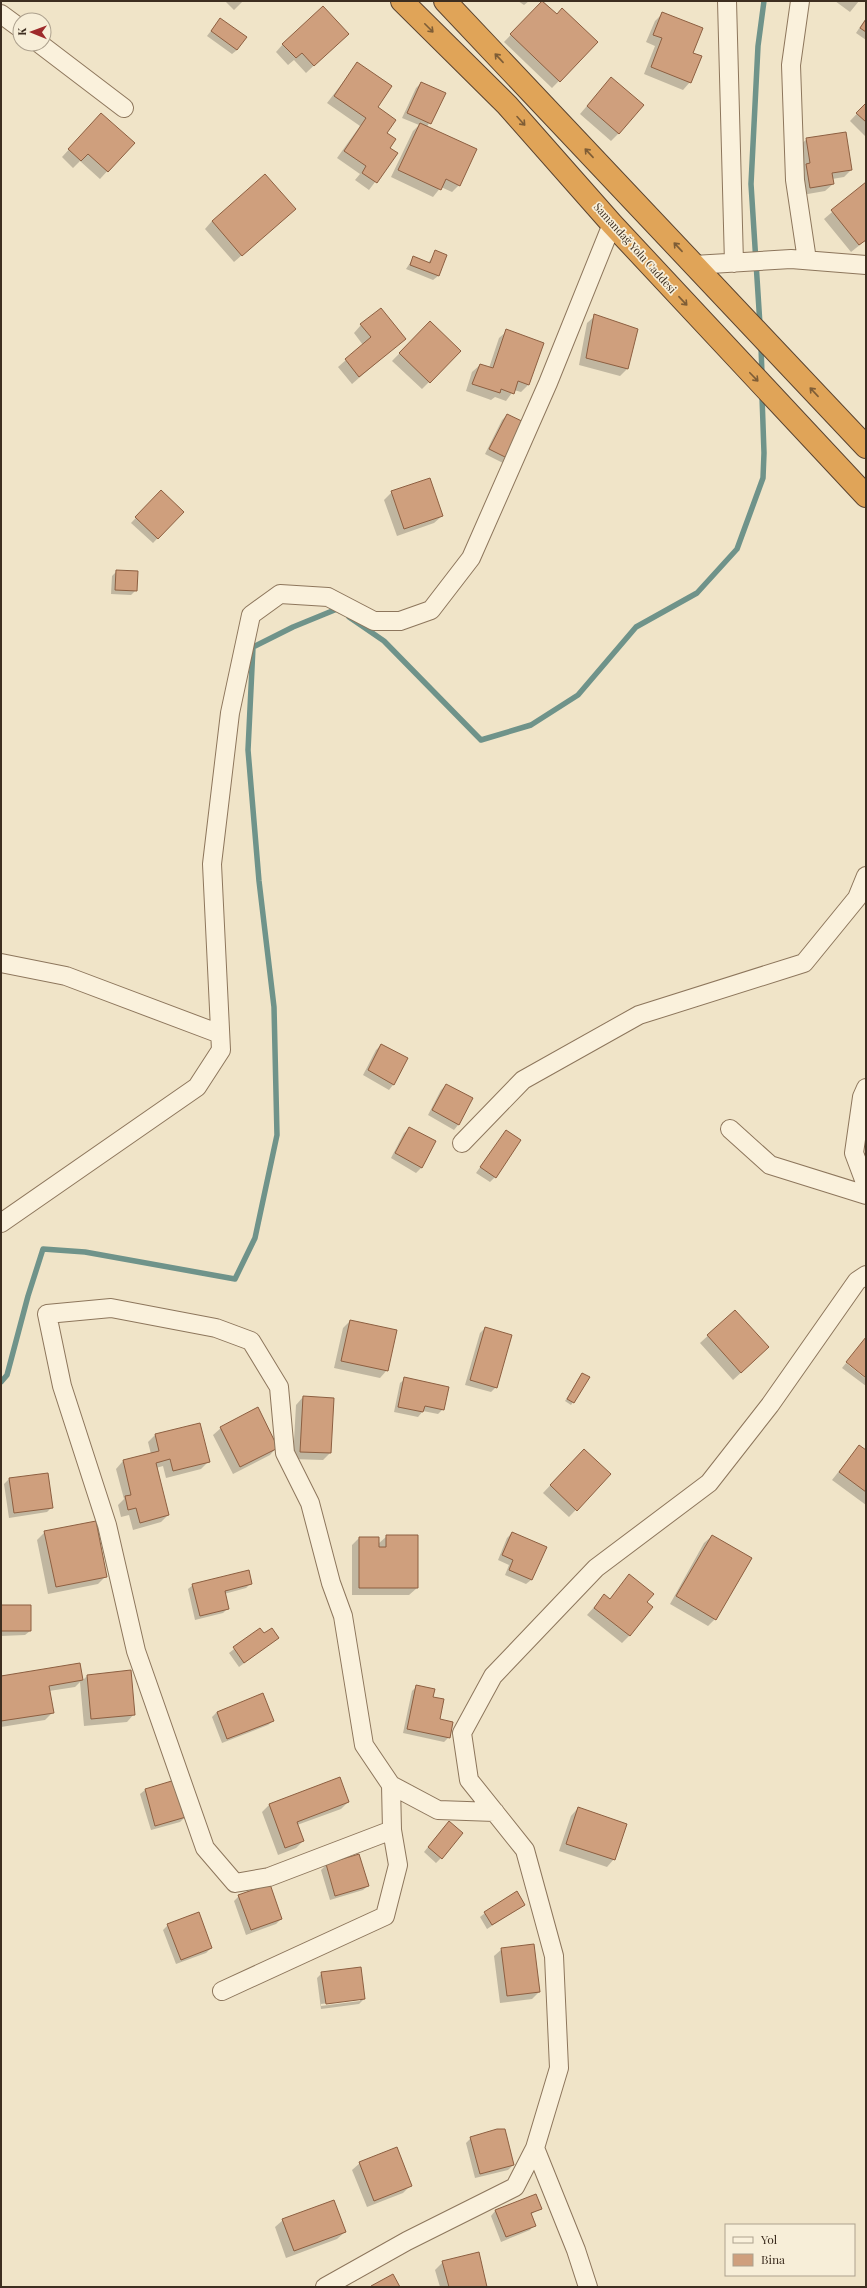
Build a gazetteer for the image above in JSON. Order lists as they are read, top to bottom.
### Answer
{
  "streets": {
    "highway": ["Samandağ Yolu Caddesi"]
  },
  "legend": ["Yol", "Bina"],
  "north": "left"
}
